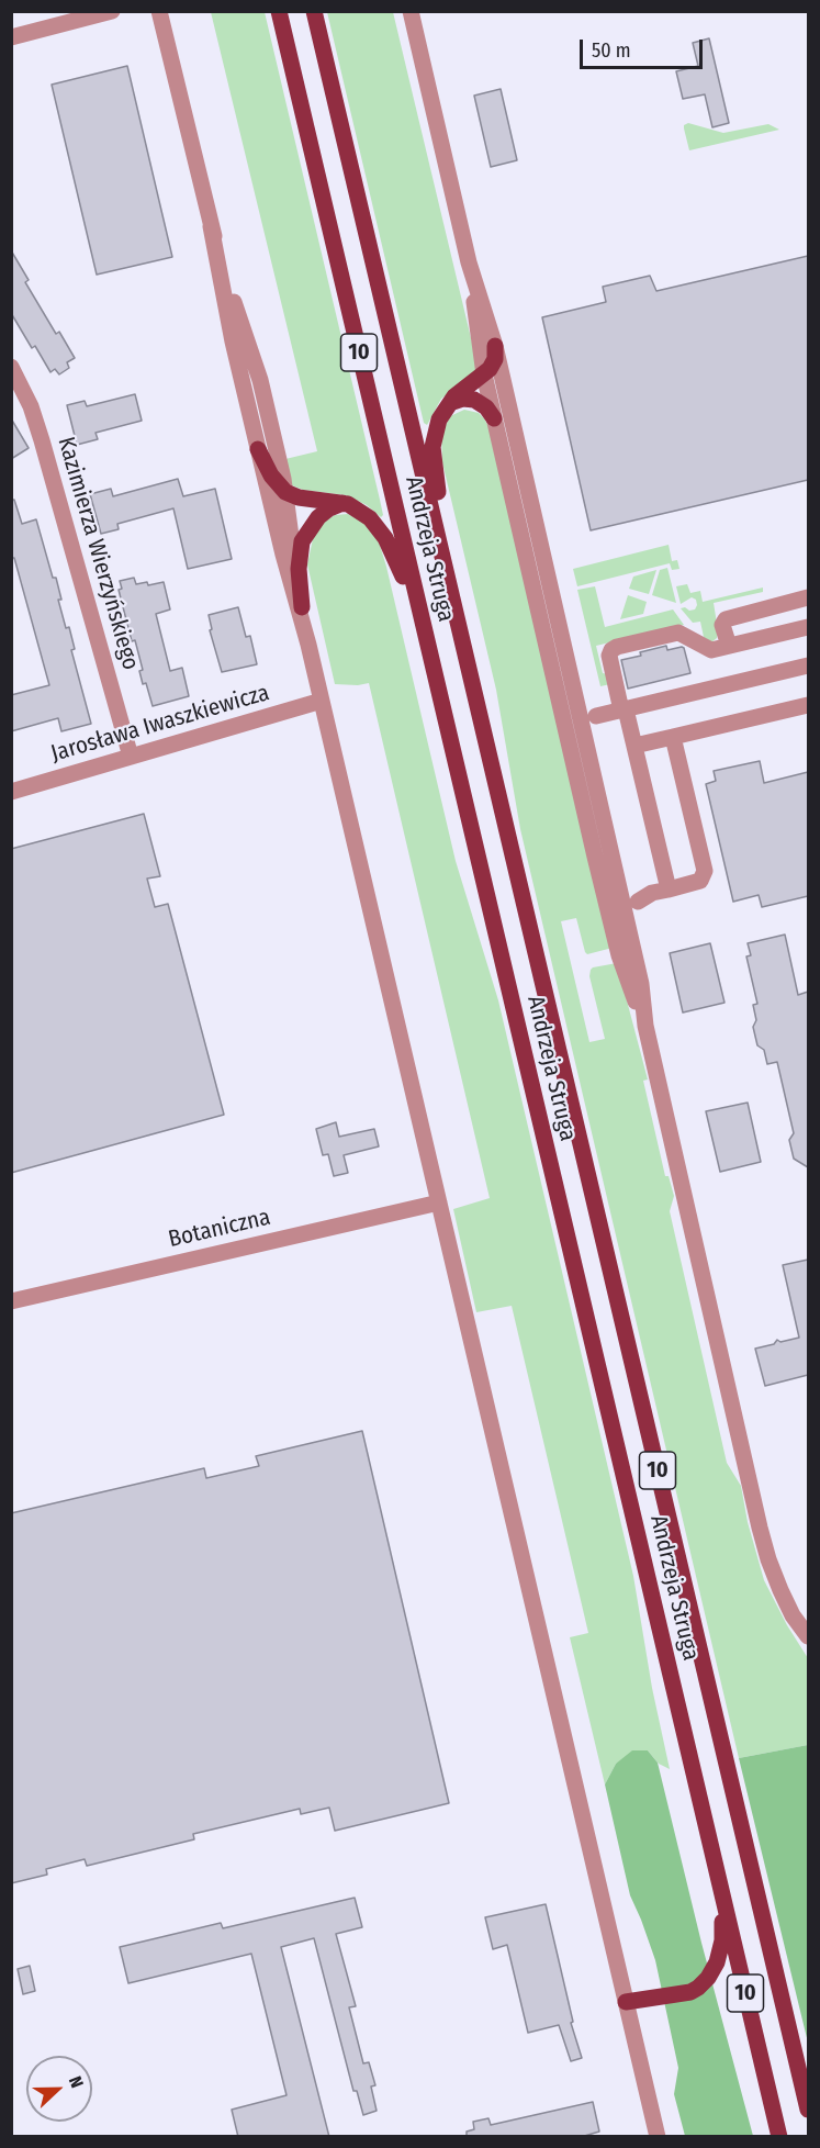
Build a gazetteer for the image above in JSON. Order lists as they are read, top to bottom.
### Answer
{
  "streets": {
    "main road": ["10", "Andrzeja Struga"],
    "street": ["Kazimierza Wierzyńskiego", "Jarosława Iwaszkiewicza", "Botaniczna"]
  },
  "crossings": [
    ["Kazimierza Wierzyńskiego", "Jarosława Iwaszkiewicza"]
  ],
  "scale_bar": "50 m",
  "north": "right"
}
